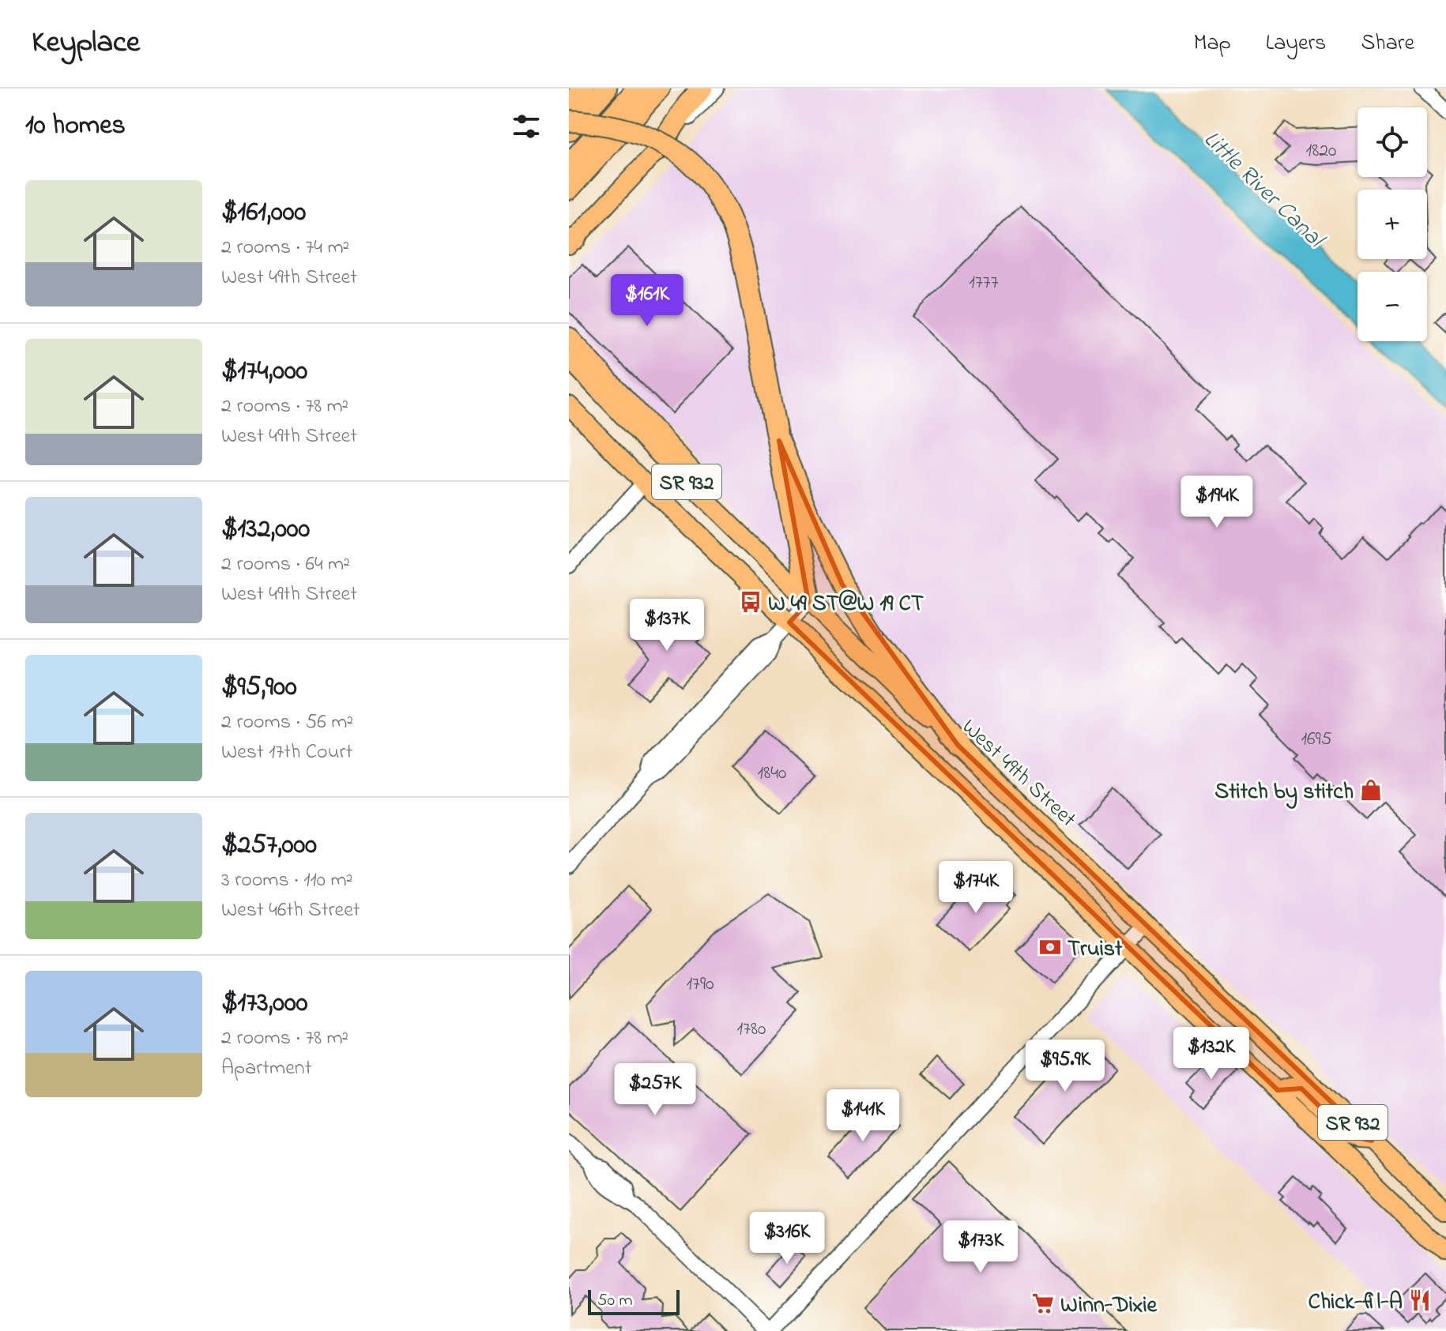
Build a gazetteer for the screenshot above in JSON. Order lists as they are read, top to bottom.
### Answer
{
  "streets": {
    "main road": ["SR 932", "West 49th Street"]
  },
  "water": ["Little River Canal"],
  "places": {
    "bus stop": ["W 49 ST@W 19 CT"],
    "shop": ["Stitch by stitch"],
    "bank": ["Truist"],
    "restaurant": ["Chick-fil-A"],
    "supermarket": ["Winn-Dixie"]
  },
  "house_numbers": [
    "1820",
    "1777",
    "1695",
    "1840",
    "1790",
    "1780"
  ],
  "scale_bar": "50 m",
  "page": {
    "header": "Keyplace",
    "nav": ["Map", "Layers", "Share"],
    "heading": "10 homes",
    "map_buttons": ["+", "−"],
    "list": [
      {
        "name": "$161,000",
        "note": "2 rooms · 74 m² · West 49th Street"
      },
      {
        "name": "$174,000",
        "note": "2 rooms · 78 m² · West 49th Street"
      },
      {
        "name": "$132,000",
        "note": "2 rooms · 64 m² · West 49th Street"
      },
      {
        "name": "$95,900",
        "note": "2 rooms · 56 m² · West 17th Court"
      },
      {
        "name": "$257,000",
        "note": "3 rooms · 110 m² · West 46th Street"
      },
      {
        "name": "$173,000",
        "note": "2 rooms · 78 m² · Apartment"
      }
    ],
    "price": [
      "$161K",
      "$194K",
      "$137K",
      "$174K",
      "$132K",
      "$95.9K",
      "$257K",
      "$141K",
      "$316K",
      "$173K"
    ],
    "scale": "50 m"
  }
}
